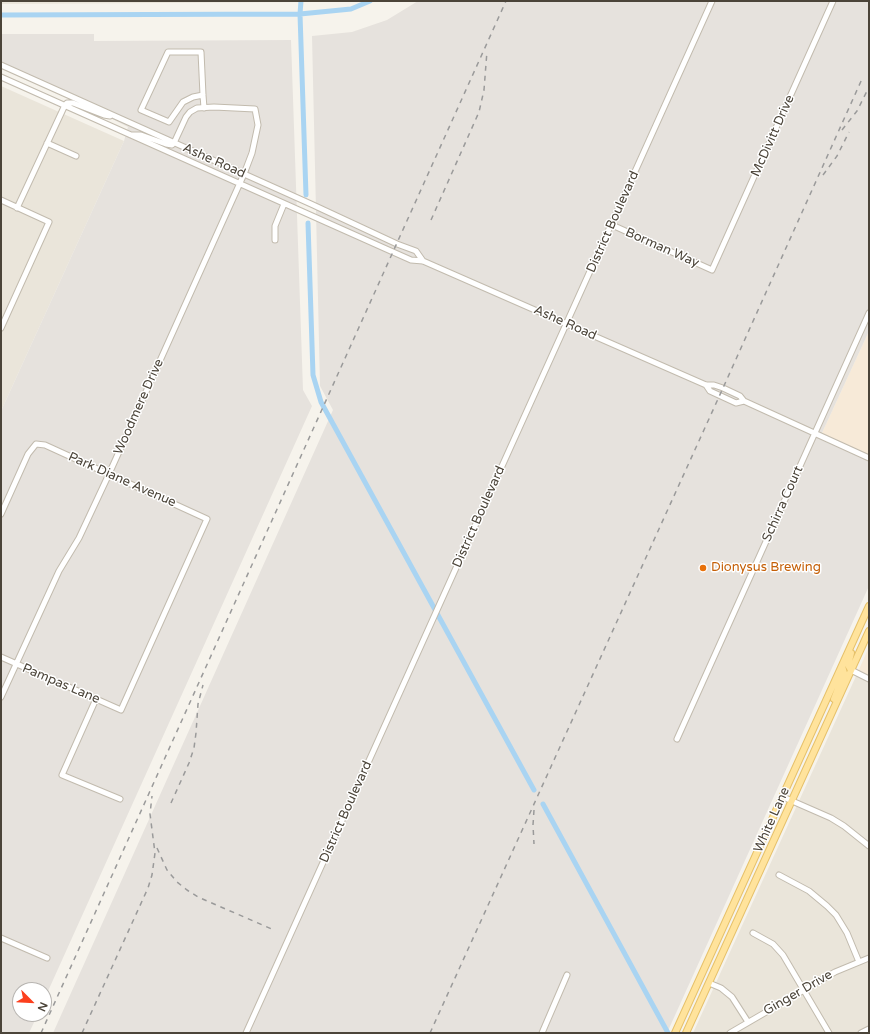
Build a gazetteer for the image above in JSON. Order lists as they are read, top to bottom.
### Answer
{
  "streets": {
    "main road": ["White Lane"],
    "street": [
      "McDivitt Drive",
      "Ashe Road",
      "District Boulevard",
      "Borman Way",
      "Woodmere Drive",
      "Park Diane Avenue",
      "Schirra Court",
      "Pampas Lane",
      "Ginger Drive"
    ]
  },
  "crossings": [
    ["McDivitt Drive", "Borman Way"],
    ["Ashe Road", "District Boulevard"],
    ["Ashe Road", "Woodmere Drive"],
    ["Ashe Road", "Schirra Court"],
    ["District Boulevard", "Borman Way"],
    ["Woodmere Drive", "Park Diane Avenue"],
    ["Woodmere Drive", "Pampas Lane"],
    ["Park Diane Avenue", "Pampas Lane"]
  ],
  "places": ["Dionysus Brewing"],
  "north": "bottom right"
}
